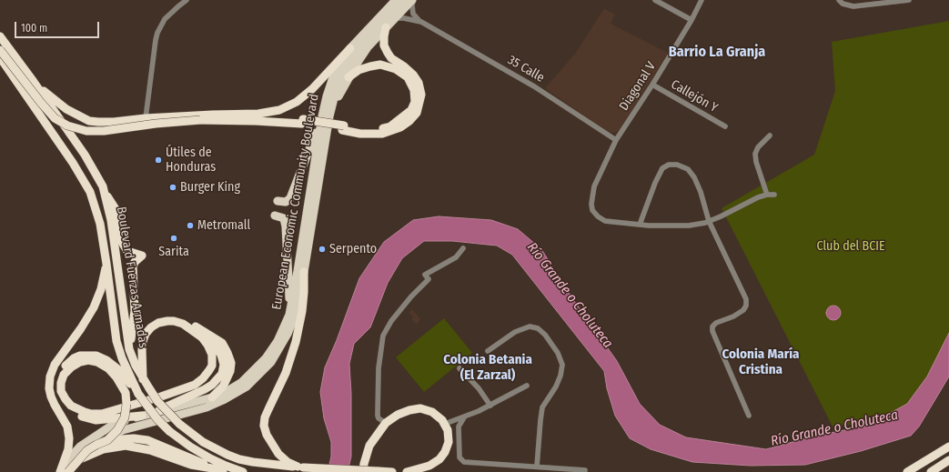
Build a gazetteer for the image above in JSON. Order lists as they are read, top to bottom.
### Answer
{
  "streets": {
    "highway": ["Boulevard Fuerzas Armadas"],
    "main road": ["European Economic Community Boulevard"],
    "street": ["35 Calle", "Diagonal V", "Callejón Y"]
  },
  "crossings": [
    ["35 Calle", "Diagonal V"],
    ["Diagonal V", "Callejón Y"]
  ],
  "districts": ["Barrio La Granja", "Colonia María Cristina", "Colonia Betania (El Zarzal)"],
  "water": ["Río Grande o Choluteca"],
  "parks": ["Club del BCIE"],
  "places": [
    "Útiles de Honduras",
    "Burger King",
    "Metromall",
    "Sarita",
    "Serpento"
  ],
  "scale_bar": "100 m"
}
